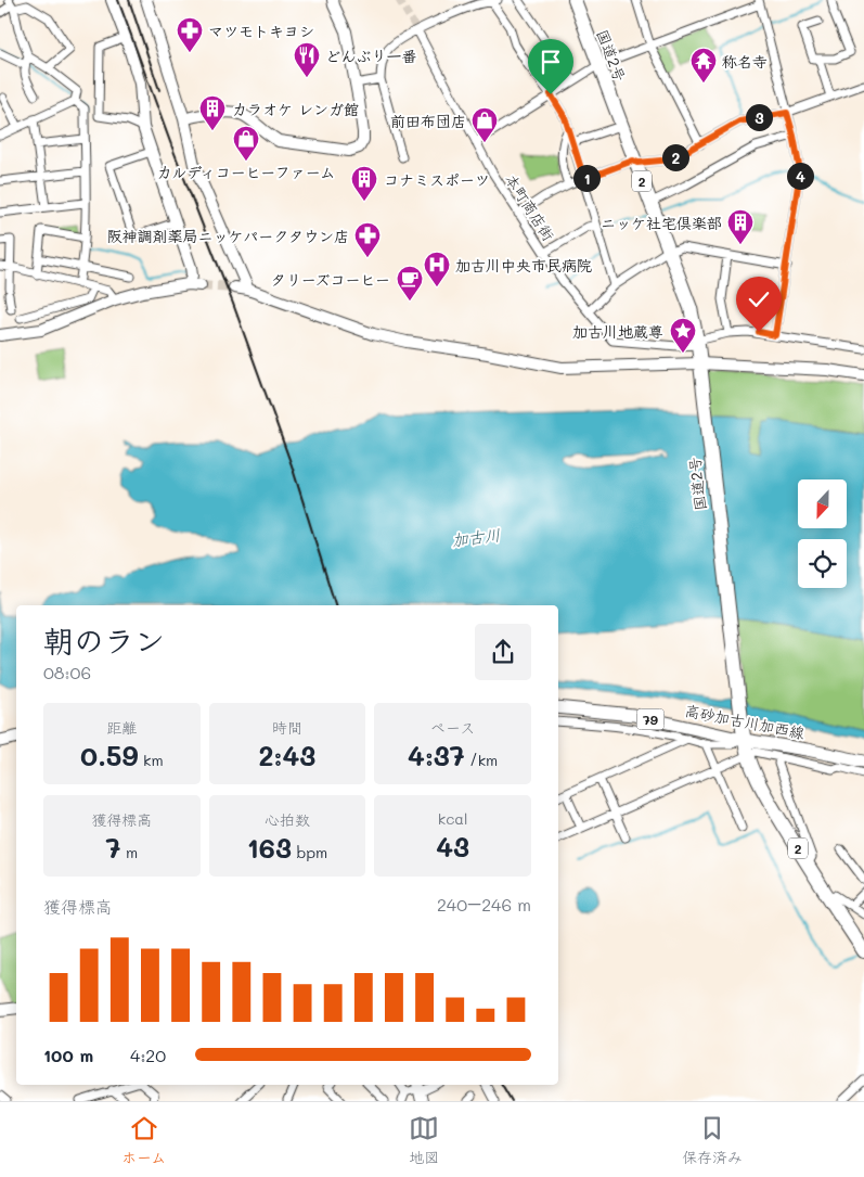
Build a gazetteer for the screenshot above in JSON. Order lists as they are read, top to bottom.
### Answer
{
  "streets": {
    "highway": ["国道2号", "2"],
    "main road": ["79", "高砂加古川加西線"],
    "street": ["本町商店街"]
  },
  "crossings": [
    ["国道2号", "本町商店街"],
    ["国道2号", "高砂加古川加西線"]
  ],
  "water": ["加古川"],
  "places": {
    "pharmacy": ["マツモトキヨシ", "阪神調剤薬局ニッケパークタウン店"],
    "restaurant": ["どんぶり一番"],
    "temple": ["称名寺"],
    "building": ["カラオケ レンガ館", "コナミスポーツ", "ニッケ社宅倶楽部"],
    "shop": ["前田布団店", "カルディコーヒーファーム"],
    "hospital": ["加古川中央市民病院"],
    "cafe": ["タリーズコーヒー"],
    "place": ["加古川地蔵尊"]
  },
  "north": "bottom",
  "page": {
    "pins": [
      "3",
      "2",
      "4",
      "1"
    ],
    "heading": ["朝のラン", "08:06"],
    "stats": [
      ["距離", "0.59 km"],
      ["時間", "2:43"],
      ["ペース", "4:37 /km"],
      ["獲得標高", "7 m"],
      ["心拍数", "163 bpm"],
      ["kcal", "43"]
    ],
    "chart": ["獲得標高", "240–246 m"],
    "list": [
      {
        "name": "100 m",
        "note": "4:20"
      }
    ],
    "tabs": ["ホーム", "地図", "保存済み"]
  }
}
